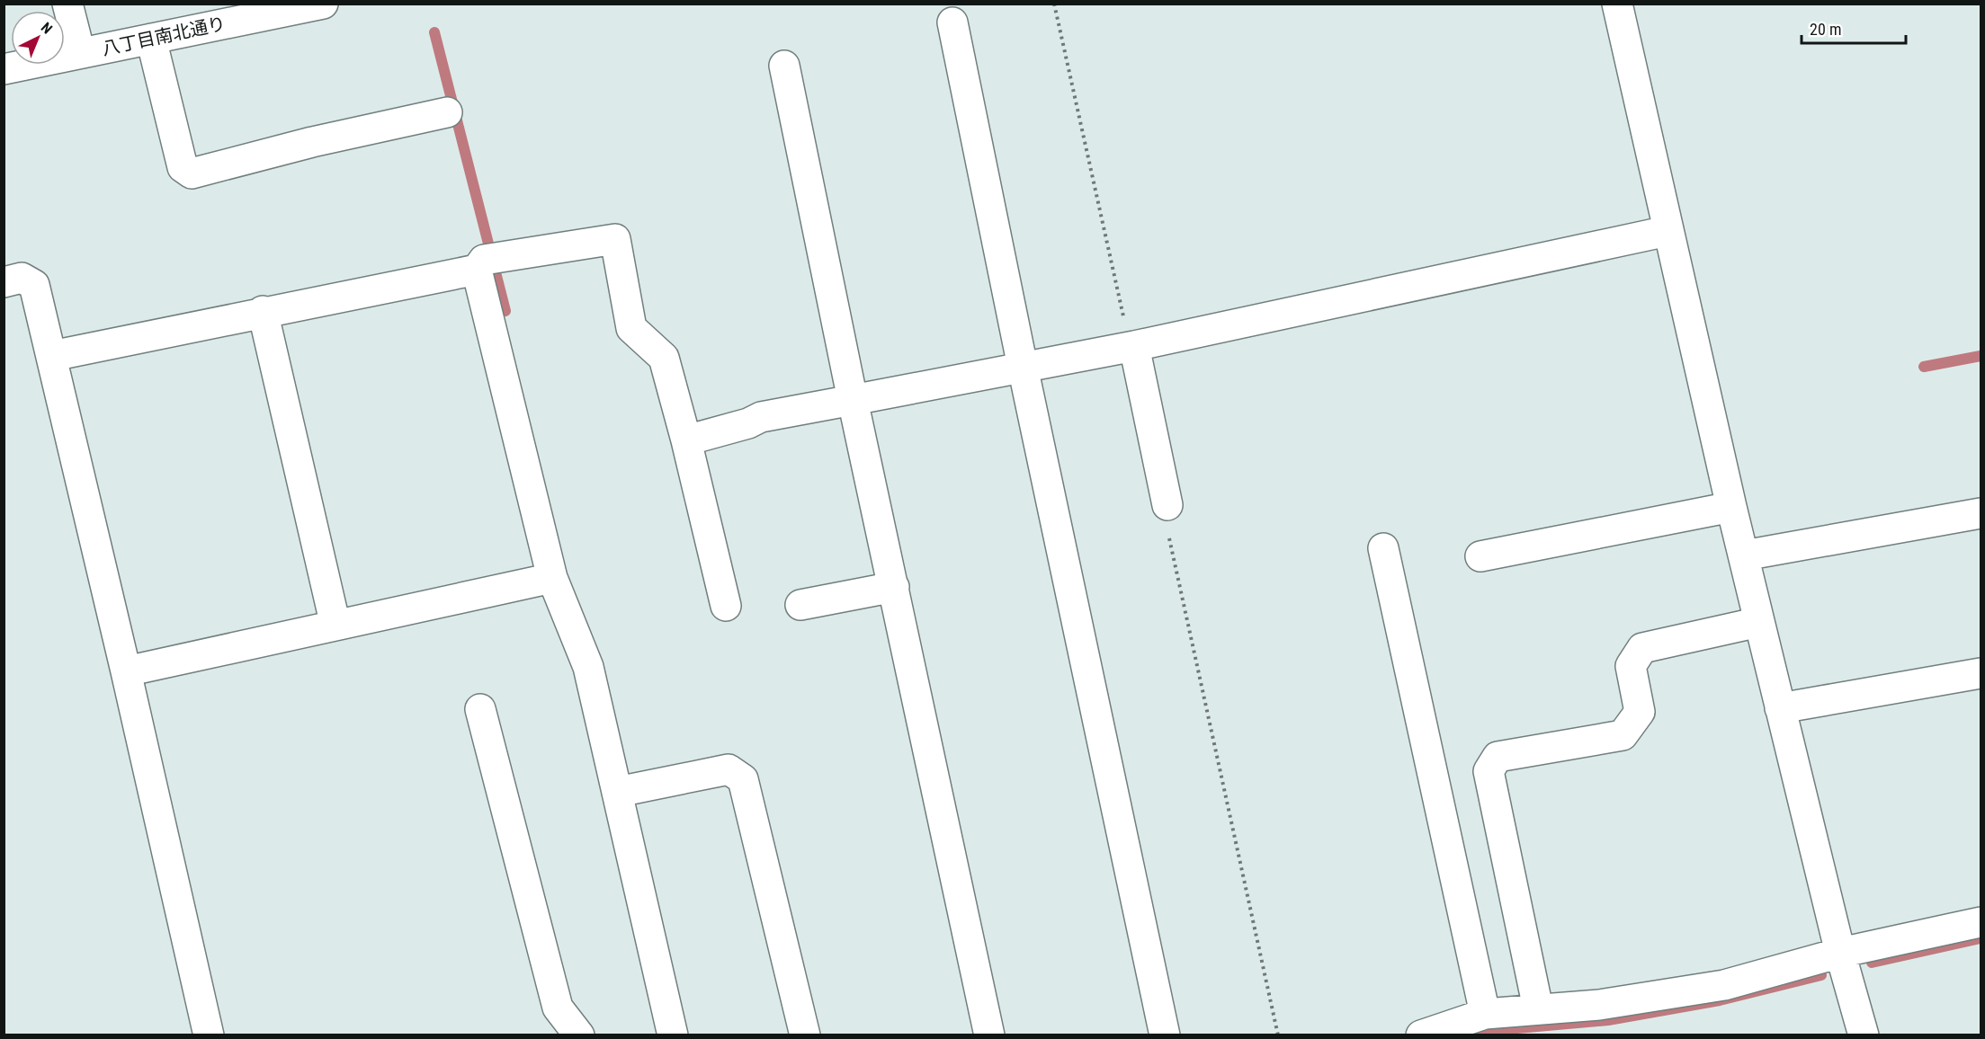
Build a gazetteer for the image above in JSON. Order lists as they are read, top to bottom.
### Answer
{
  "streets": {
    "street": ["八丁目南北通り"]
  },
  "scale_bar": "20 m",
  "north": "top right"
}
